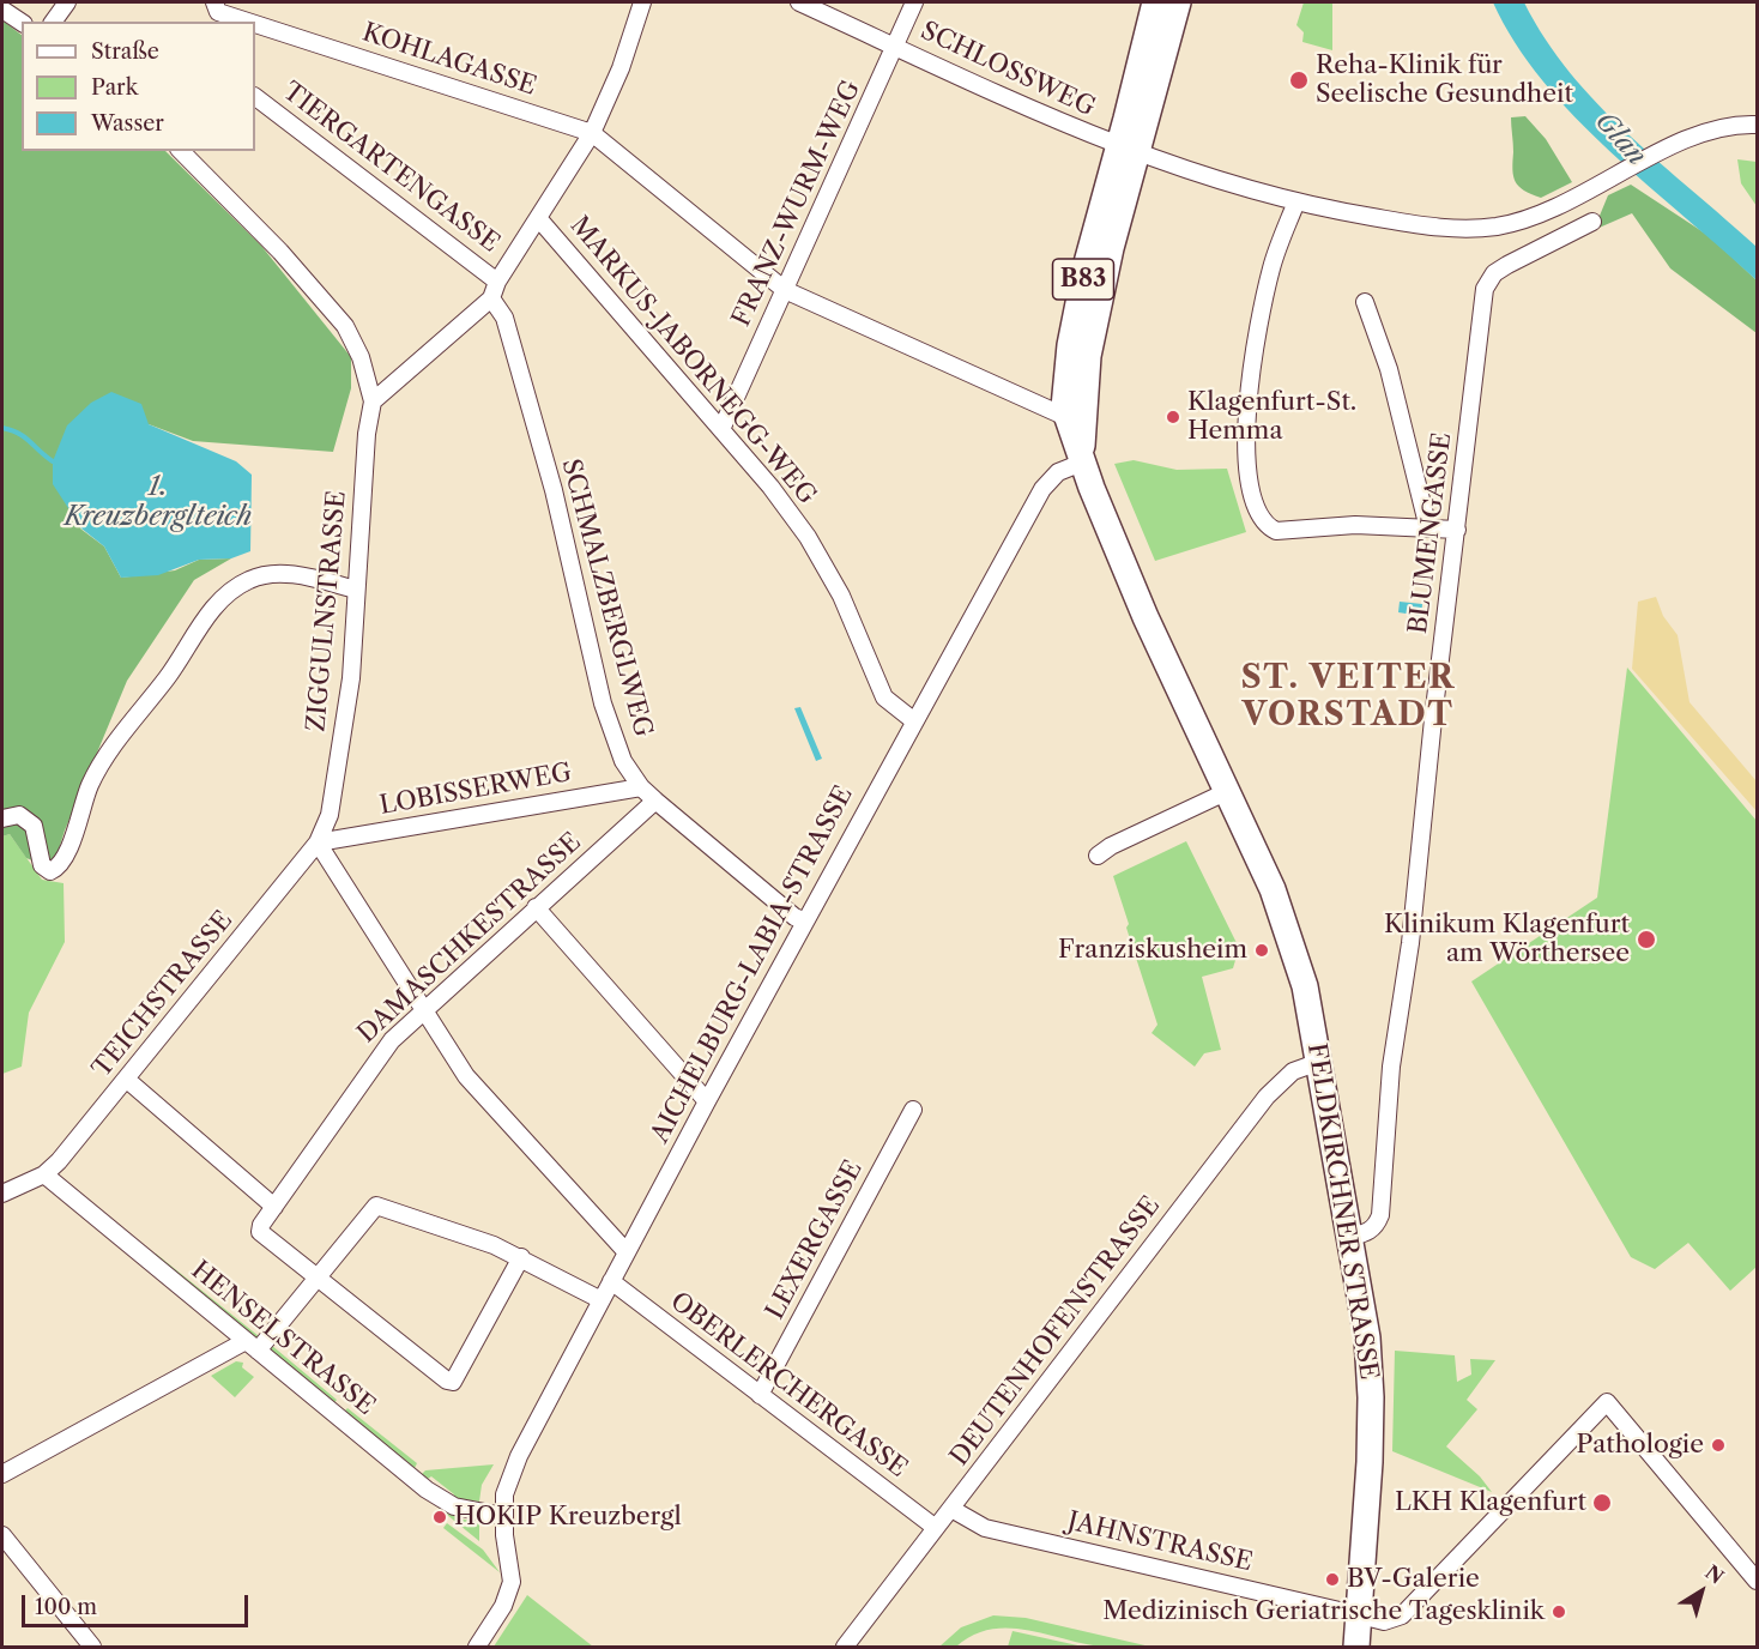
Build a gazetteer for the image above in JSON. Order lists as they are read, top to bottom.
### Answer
{
  "streets": {
    "main road": ["B83", "FELDKIRCHNER STRASSE"],
    "street": [
      "KOHLAGASSE",
      "SCHLOSSWEG",
      "TIERGARTENGASSE",
      "FRANZ-WURM-WEG",
      "MARKUS-JABORNEGG-WEG",
      "BLUMENGASSE",
      "SCHMALZBERGLWEG",
      "ZIGGULNSTRASSE",
      "LOBISSERWEG",
      "DAMASCHKESTRASSE",
      "AICHELBURG-LABIA-STRASSE",
      "TEICHSTRASSE",
      "LEXERGASSE",
      "DEUTENHOFENSTRASSE",
      "HENSELSTRASSE",
      "OBERLERCHERGASSE",
      "JAHNSTRASSE"
    ]
  },
  "crossings": [
    ["SCHLOSSWEG", "FRANZ-WURM-WEG"],
    ["SCHLOSSWEG", "FELDKIRCHNER STRASSE"],
    ["FRANZ-WURM-WEG", "MARKUS-JABORNEGG-WEG"],
    ["MARKUS-JABORNEGG-WEG", "AICHELBURG-LABIA-STRASSE"],
    ["BLUMENGASSE", "FELDKIRCHNER STRASSE"],
    ["SCHMALZBERGLWEG", "LOBISSERWEG"],
    ["SCHMALZBERGLWEG", "DAMASCHKESTRASSE"],
    ["SCHMALZBERGLWEG", "AICHELBURG-LABIA-STRASSE"],
    ["ZIGGULNSTRASSE", "LOBISSERWEG"],
    ["ZIGGULNSTRASSE", "TEICHSTRASSE"],
    ["LOBISSERWEG", "TEICHSTRASSE"],
    ["AICHELBURG-LABIA-STRASSE", "FELDKIRCHNER STRASSE"],
    ["AICHELBURG-LABIA-STRASSE", "HENSELSTRASSE"],
    ["AICHELBURG-LABIA-STRASSE", "OBERLERCHERGASSE"],
    ["TEICHSTRASSE", "HENSELSTRASSE"],
    ["FELDKIRCHNER STRASSE", "DEUTENHOFENSTRASSE"],
    ["FELDKIRCHNER STRASSE", "JAHNSTRASSE"],
    ["LEXERGASSE", "OBERLERCHERGASSE"],
    ["DEUTENHOFENSTRASSE", "OBERLERCHERGASSE"],
    ["DEUTENHOFENSTRASSE", "JAHNSTRASSE"]
  ],
  "districts": ["ST. VEITER VORSTADT"],
  "water": ["Glan", "1. Kreuzberglteich"],
  "places": [
    "Reha-Klinik für Seelische Gesundheit",
    "Klagenfurt-St. Hemma",
    "Klinikum Klagenfurt am Wörthersee",
    "Franziskusheim",
    "Pathologie",
    "LKH Klagenfurt",
    "HOKIP Kreuzbergl",
    "BV-Galerie",
    "Medizinisch Geriatrische Tagesklinik"
  ],
  "legend": ["Straße", "Park", "Wasser"],
  "scale_bar": "100 m",
  "north": "top right"
}
